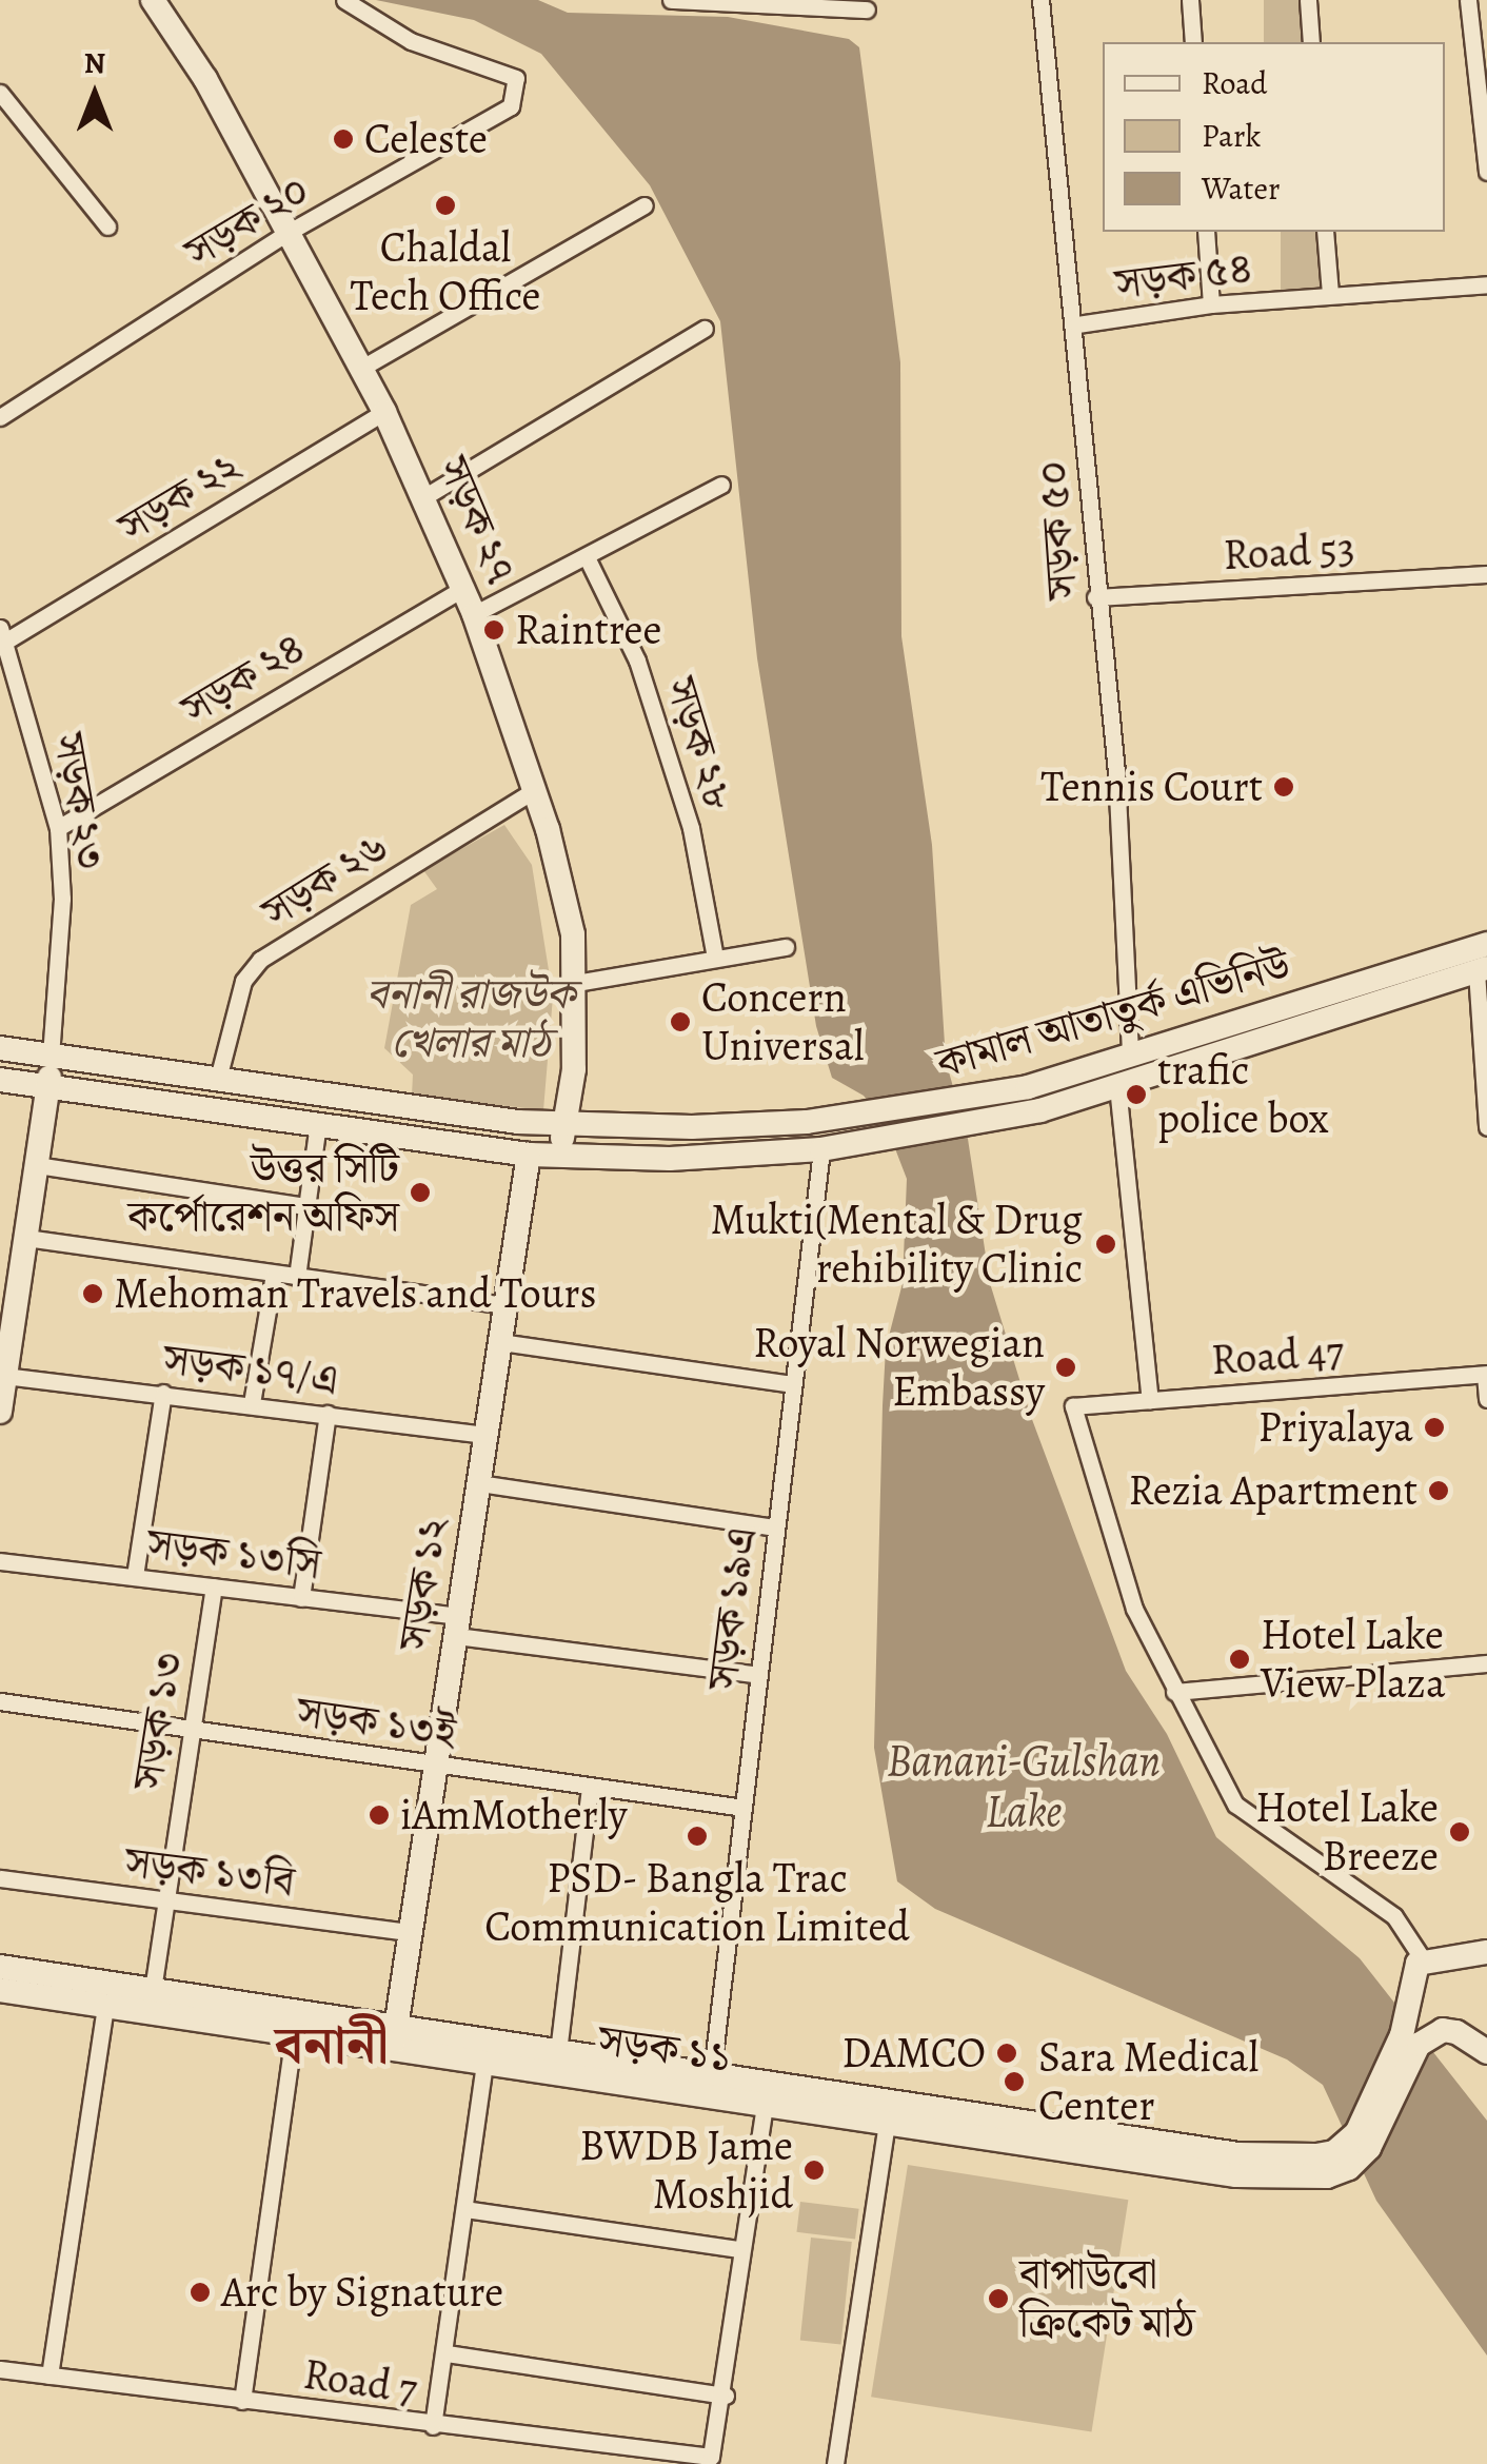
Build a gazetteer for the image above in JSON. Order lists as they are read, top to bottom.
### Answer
{
  "streets": {
    "main road": [
      "সড়ক ২৭",
      "কামাল আতাতুর্ক এভিনিউ",
      "সড়ক ১২",
      "সড়ক ১১"
    ],
    "street": [
      "সড়ক ২০",
      "সড়ক ৫৪",
      "সড়ক ২২",
      "সড়ক ৫০",
      "Road 53",
      "সড়ক ২৪",
      "সড়ক ২৮",
      "সড়ক ২৩",
      "সড়ক ২৬",
      "Road 47",
      "সড়ক ১৭/এ",
      "সড়ক ১৩সি",
      "সড়ক ১৯এ",
      "সড়ক ১৩",
      "সড়ক ১৩ই",
      "সড়ক ১৩বি",
      "Road 7"
    ]
  },
  "crossings": [
    ["সড়ক ২০", "সড়ক ২৭"],
    ["সড়ক ৫৪", "সড়ক ৫০"],
    ["সড়ক ২২", "সড়ক ২৭"],
    ["সড়ক ২২", "সড়ক ২৩"],
    ["সড়ক ২৭", "সড়ক ২৪"],
    ["সড়ক ২৭", "সড়ক ২৬"],
    ["সড়ক ২৭", "কামাল আতাতুর্ক এভিনিউ"],
    ["সড়ক ৫০", "Road 53"],
    ["সড়ক ৫০", "কামাল আতাতুর্ক এভিনিউ"],
    ["সড়ক ২৪", "সড়ক ২৩"],
    ["সড়ক ২৩", "কামাল আতাতুর্ক এভিনিউ"],
    ["সড়ক ২৬", "কামাল আতাতুর্ক এভিনিউ"],
    ["কামাল আতাতুর্ক এভিনিউ", "সড়ক ১২"],
    ["কামাল আতাতুর্ক এভিনিউ", "সড়ক ১৯এ"],
    ["সড়ক ১৭/এ", "সড়ক ১২"],
    ["সড়ক ১৩সি", "সড়ক ১২"],
    ["সড়ক ১৩সি", "সড়ক ১৯এ"],
    ["সড়ক ১৩সি", "সড়ক ১৩"],
    ["সড়ক ১২", "সড়ক ১৩ই"],
    ["সড়ক ১২", "সড়ক ১৩বি"],
    ["সড়ক ১২", "সড়ক ১১"],
    ["সড়ক ১৯এ", "সড়ক ১৩ই"],
    ["সড়ক ১৯এ", "সড়ক ১১"],
    ["সড়ক ১৩", "সড়ক ১৩ই"],
    ["সড়ক ১৩", "সড়ক ১৩বি"],
    ["সড়ক ১৩", "সড়ক ১১"]
  ],
  "districts": ["বনানী"],
  "water": ["Banani-Gulshan Lake"],
  "parks": ["বনানী রাজউক খেলার মাঠ"],
  "places": [
    "Celeste",
    "Chaldal Tech Office",
    "Raintree",
    "Tennis Court",
    "Concern Universal",
    "trafic police box",
    "উত্তর সিটি কর্পোরেশন অফিস",
    "Mukti(Mental & Drug rehibility Clinic",
    "Mehoman Travels and Tours",
    "Royal Norwegian Embassy",
    "Priyalaya",
    "Rezia Apartment",
    "Hotel Lake View Plaza",
    "iAmMotherly",
    "Hotel Lake Breeze",
    "PSD- Bangla Trac Communication Limited",
    "DAMCO",
    "Sara Medical Center",
    "BWDB Jame Moshjid",
    "Arc by Signature",
    "বাপাউবো ক্রিকেট মাঠ"
  ],
  "legend": ["Road", "Park", "Water"],
  "north": "top"
}
